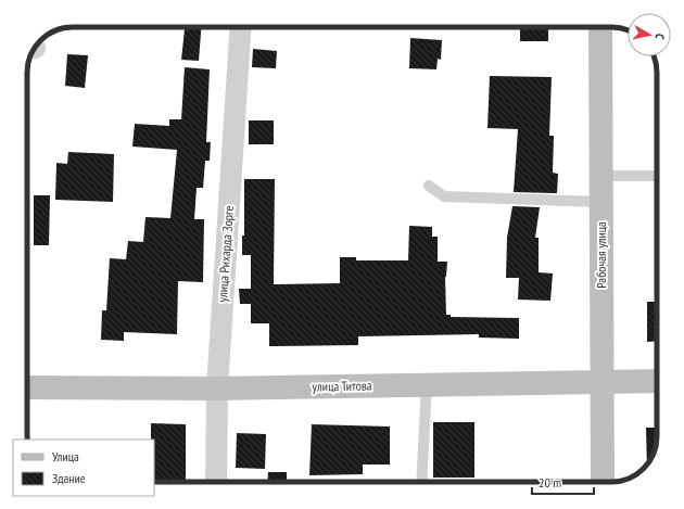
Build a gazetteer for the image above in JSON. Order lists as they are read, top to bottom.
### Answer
{
  "streets": {
    "main road": ["Рабочая улица", "улица Титова"],
    "street": ["улица Рихарда Зорге"]
  },
  "crossings": [
    ["улица Рихарда Зорге", "улица Титова"],
    ["Рабочая улица", "улица Титова"]
  ],
  "legend": ["Улица", "Здание"],
  "scale_bar": "20 m",
  "north": "right"
}
